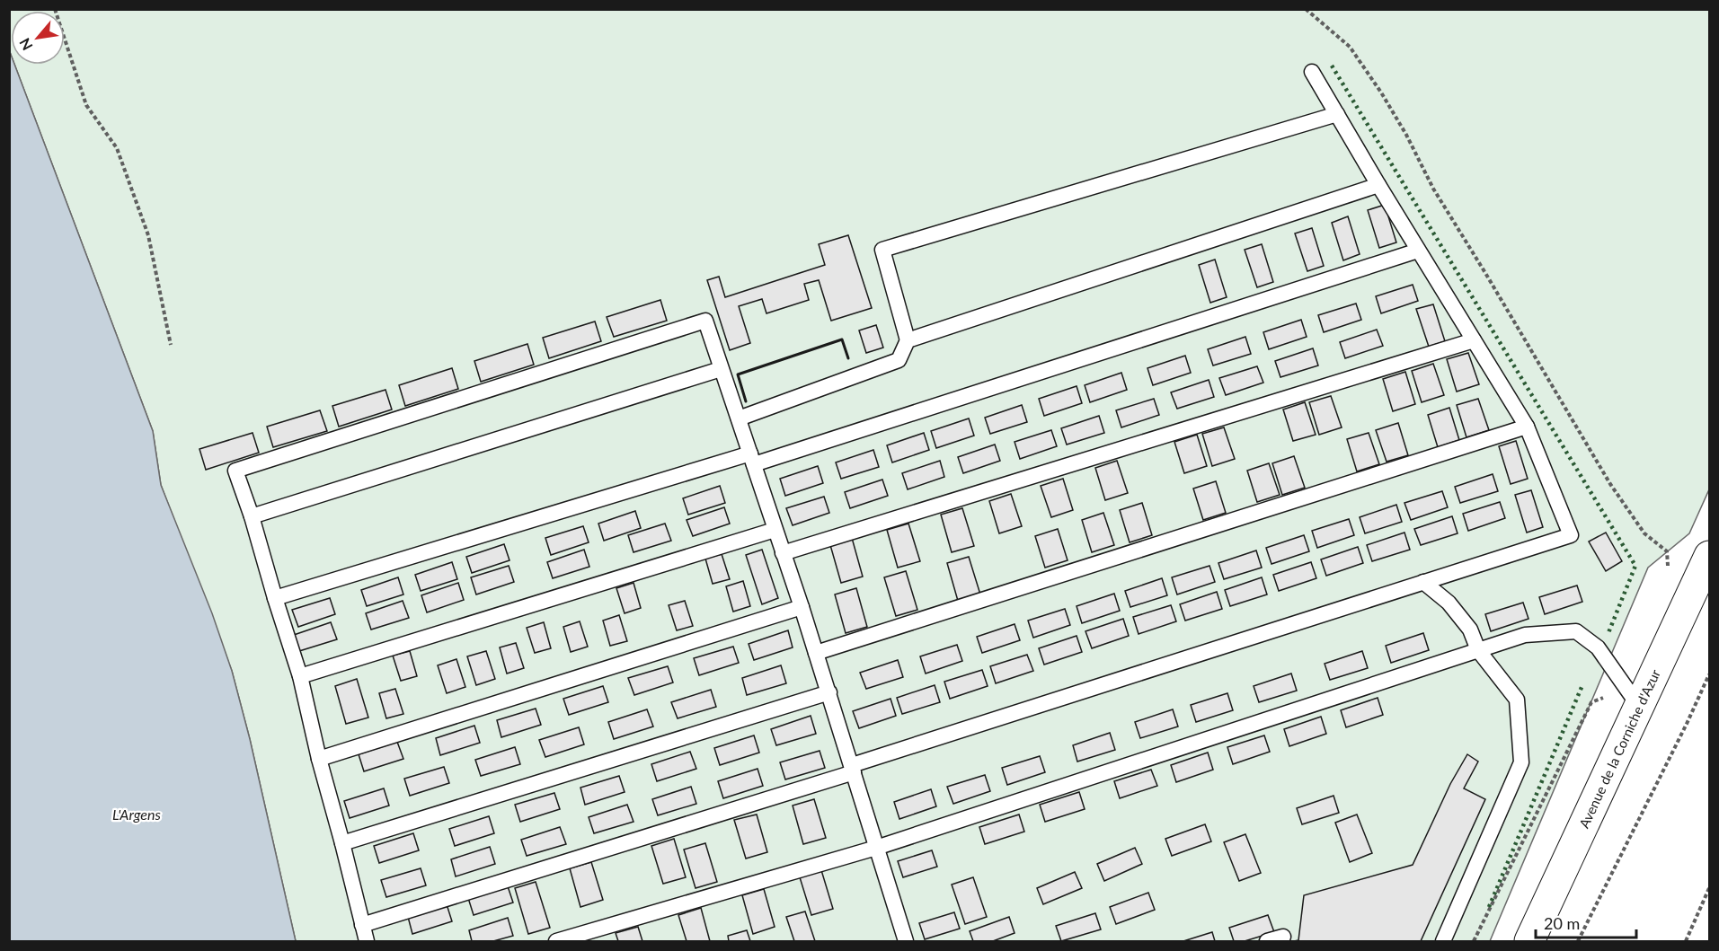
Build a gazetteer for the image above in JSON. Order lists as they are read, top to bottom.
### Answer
{
  "streets": {
    "main road": ["Avenue de la Corniche d'Azur"]
  },
  "water": ["L'Argens"],
  "scale_bar": "20 m",
  "north": "bottom left"
}
